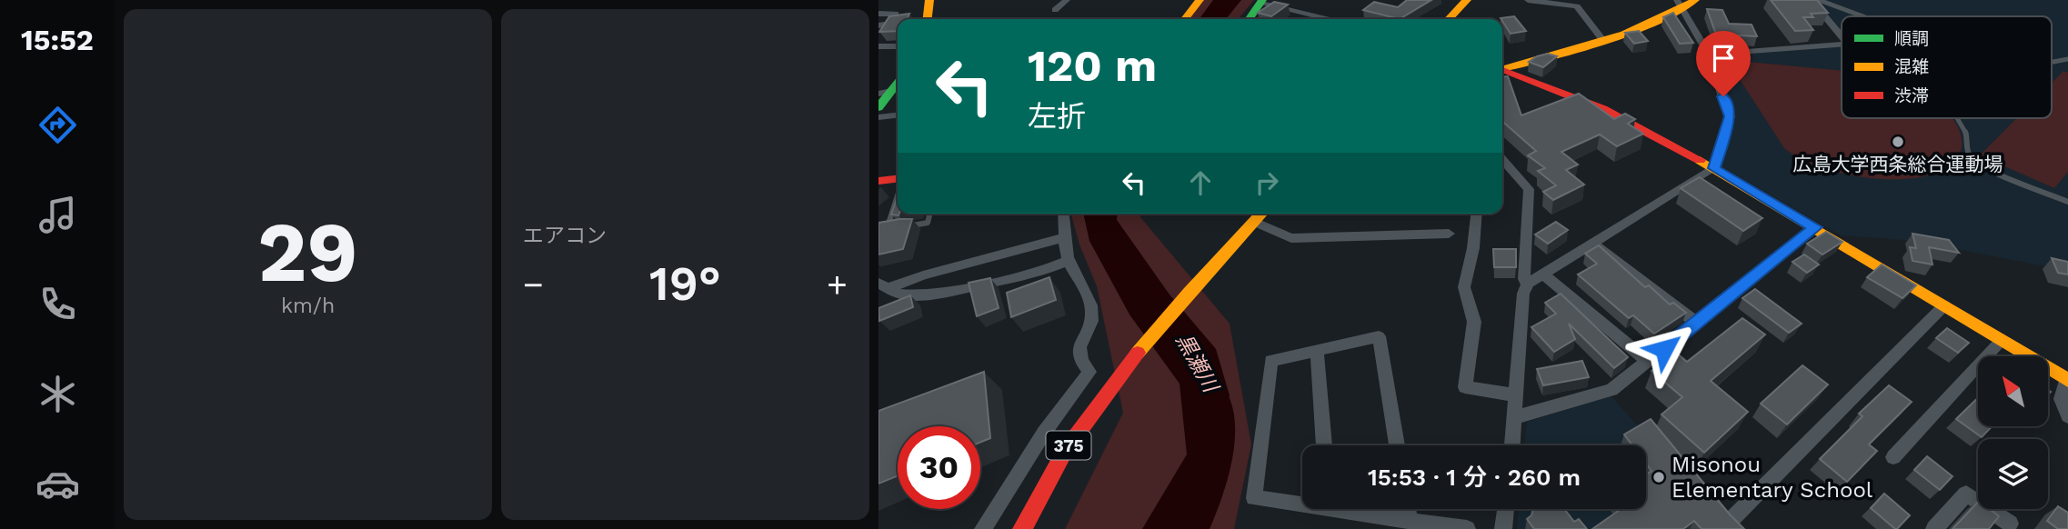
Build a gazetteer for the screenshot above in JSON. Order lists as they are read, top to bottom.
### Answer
{
  "streets": {
    "main road": ["375"]
  },
  "water": ["黒瀬川"],
  "places": ["広島大学西条総合運動場", "Misonou Elementary School"],
  "legend": ["順調", "混雑", "渋滞"],
  "north": "top left",
  "page": {
    "tabs": "15:52",
    "tile": [
      ["29", "km/h"],
      "エアコン"
    ],
    "turn": ["120 m", "左折"],
    "heat": ["−", "19°", "+"],
    "limit": "30",
    "trip": "15:53 · 1 分 · 260 m"
  }
}
